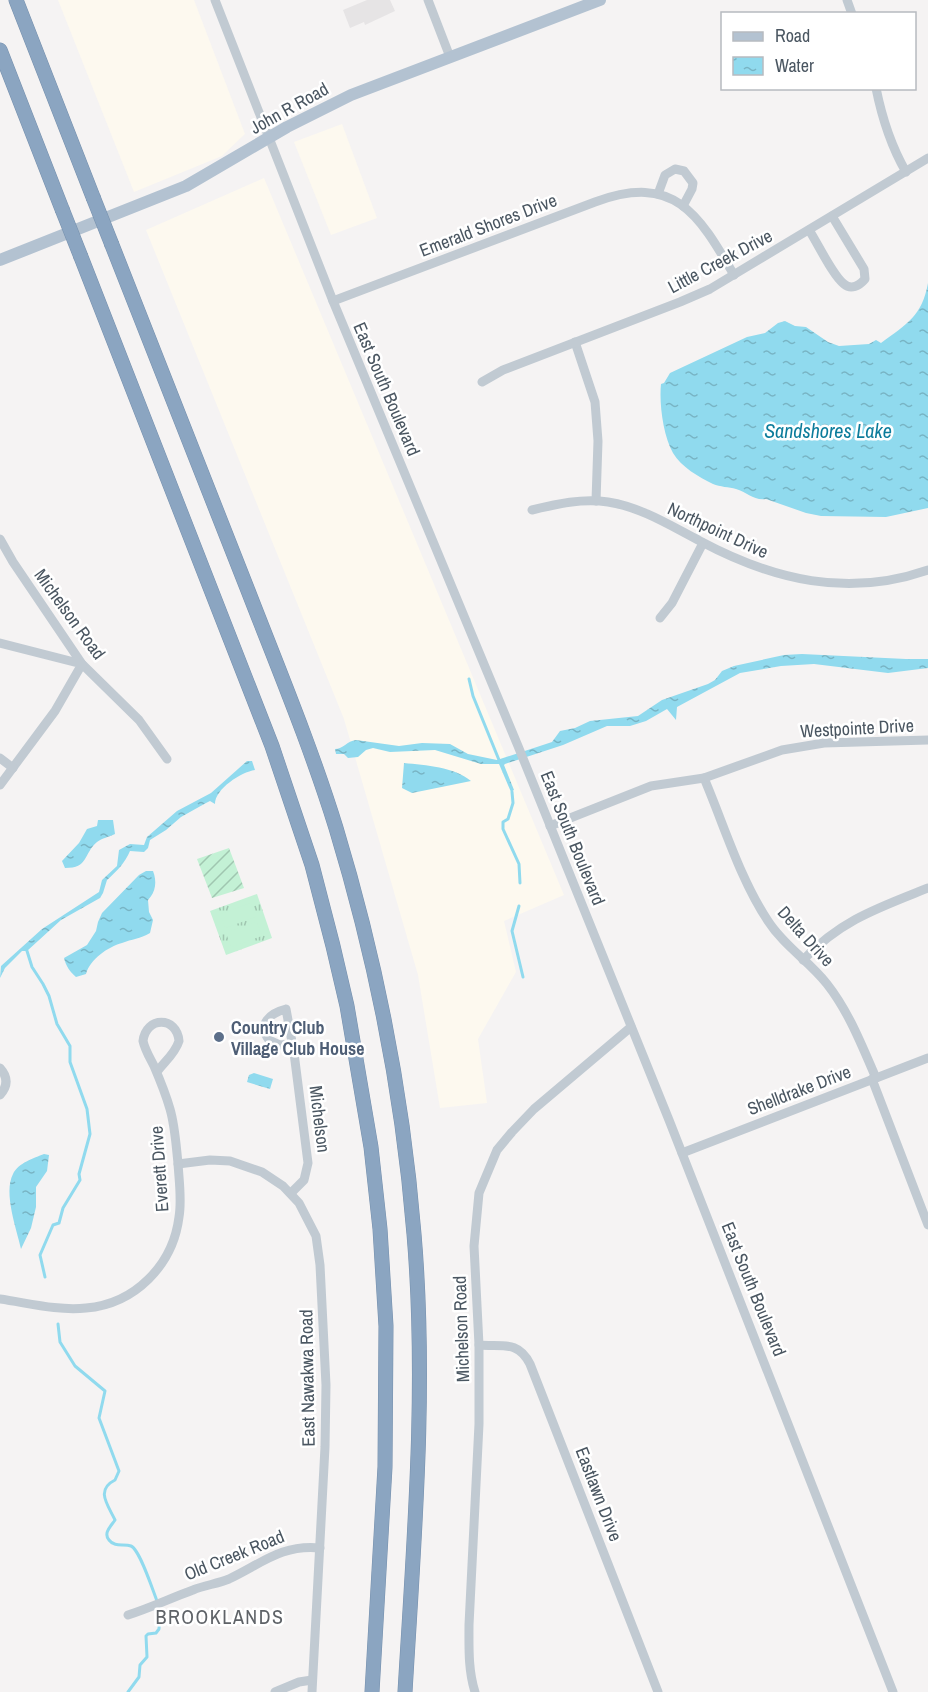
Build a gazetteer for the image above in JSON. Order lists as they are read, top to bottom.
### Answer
{
  "streets": {
    "main road": ["John R Road"],
    "street": [
      "Emerald Shores Drive",
      "Little Creek Drive",
      "East South Boulevard",
      "Northpoint Drive",
      "Michelson Road",
      "Westpointe Drive",
      "Delta Drive",
      "Shelldrake Drive",
      "Michelson",
      "Everett Drive",
      "East Nawakwa Road",
      "Eastlawn Drive",
      "Old Creek Road"
    ]
  },
  "crossings": [
    ["John R Road", "East South Boulevard"],
    ["Emerald Shores Drive", "Little Creek Drive"],
    ["Emerald Shores Drive", "East South Boulevard"],
    ["East South Boulevard", "Michelson Road"],
    ["East South Boulevard", "Westpointe Drive"],
    ["East South Boulevard", "Shelldrake Drive"],
    ["Michelson Road", "Eastlawn Drive"],
    ["Westpointe Drive", "Delta Drive"],
    ["Delta Drive", "Shelldrake Drive"],
    ["Michelson", "East Nawakwa Road"],
    ["Everett Drive", "East Nawakwa Road"],
    ["East Nawakwa Road", "Old Creek Road"]
  ],
  "districts": ["BROOKLANDS"],
  "water": ["Sandshores Lake"],
  "places": ["Country Club Village Club House"],
  "legend": ["Road", "Water"]
}
